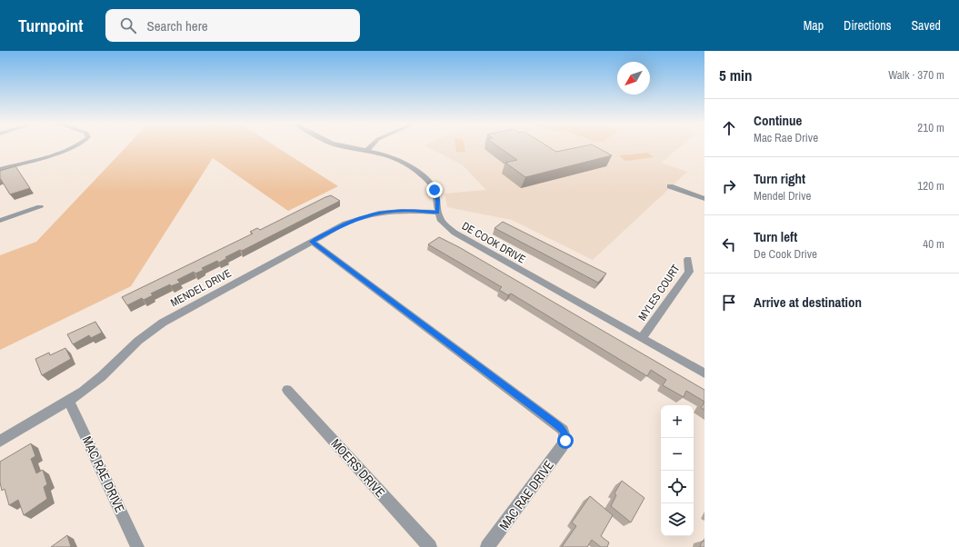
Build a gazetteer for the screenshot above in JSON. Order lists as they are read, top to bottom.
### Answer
{
  "streets": {
    "street": [
      "DE COOK DRIVE",
      "MENDEL DRIVE",
      "MYLES COURT",
      "MOERS DRIVE",
      "MAC RAE DRIVE"
    ]
  },
  "crossings": [
    ["DE COOK DRIVE", "MENDEL DRIVE"],
    ["DE COOK DRIVE", "MYLES COURT"],
    ["MENDEL DRIVE", "MAC RAE DRIVE"]
  ],
  "north": "bottom left",
  "page": {
    "header": "Turnpoint",
    "search": "Search here",
    "nav": ["Map", "Directions", "Saved"],
    "heading": ["5 min", "Walk · 370 m"],
    "list": [
      ["Continue", "Mac Rae Drive", "210 m"],
      ["Turn right", "Mendel Drive", "120 m"],
      ["Turn left", "De Cook Drive", "40 m"],
      "Arrive at destination"
    ],
    "map_buttons": ["+", "−"]
  }
}
